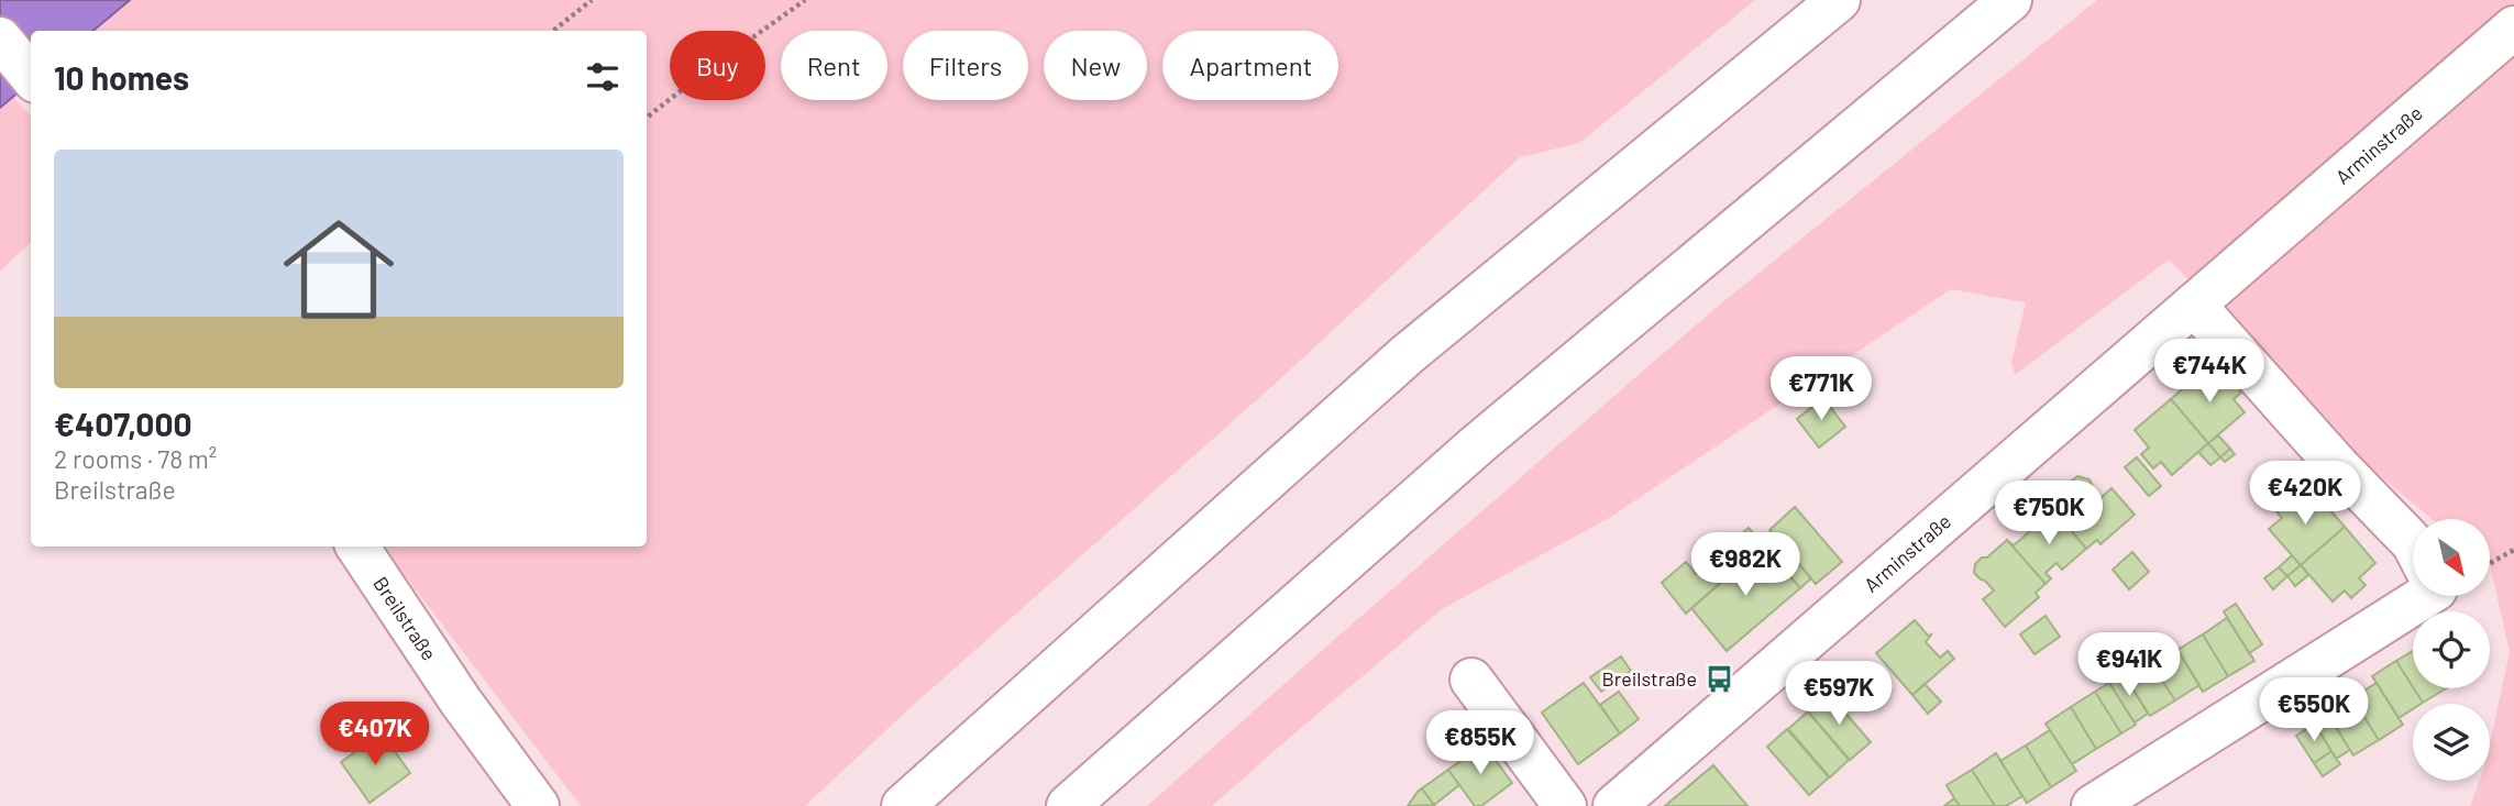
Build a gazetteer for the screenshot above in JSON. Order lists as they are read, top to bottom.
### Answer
{
  "streets": {
    "main road": ["Arminstraße", "Breilstraße"]
  },
  "places": {
    "bus stop": ["Breilstraße"]
  },
  "north": "bottom right",
  "page": {
    "chip": [
      "Buy",
      "Rent",
      "Filters",
      "New",
      "Apartment"
    ],
    "heading": "10 homes",
    "list": [
      {
        "name": "€407,000",
        "note": "2 rooms · 78 m² · Breilstraße"
      }
    ],
    "price": [
      "€744K",
      "€771K",
      "€420K",
      "€750K",
      "€982K",
      "€941K",
      "€597K",
      "€550K",
      "€407K",
      "€855K"
    ]
  }
}
